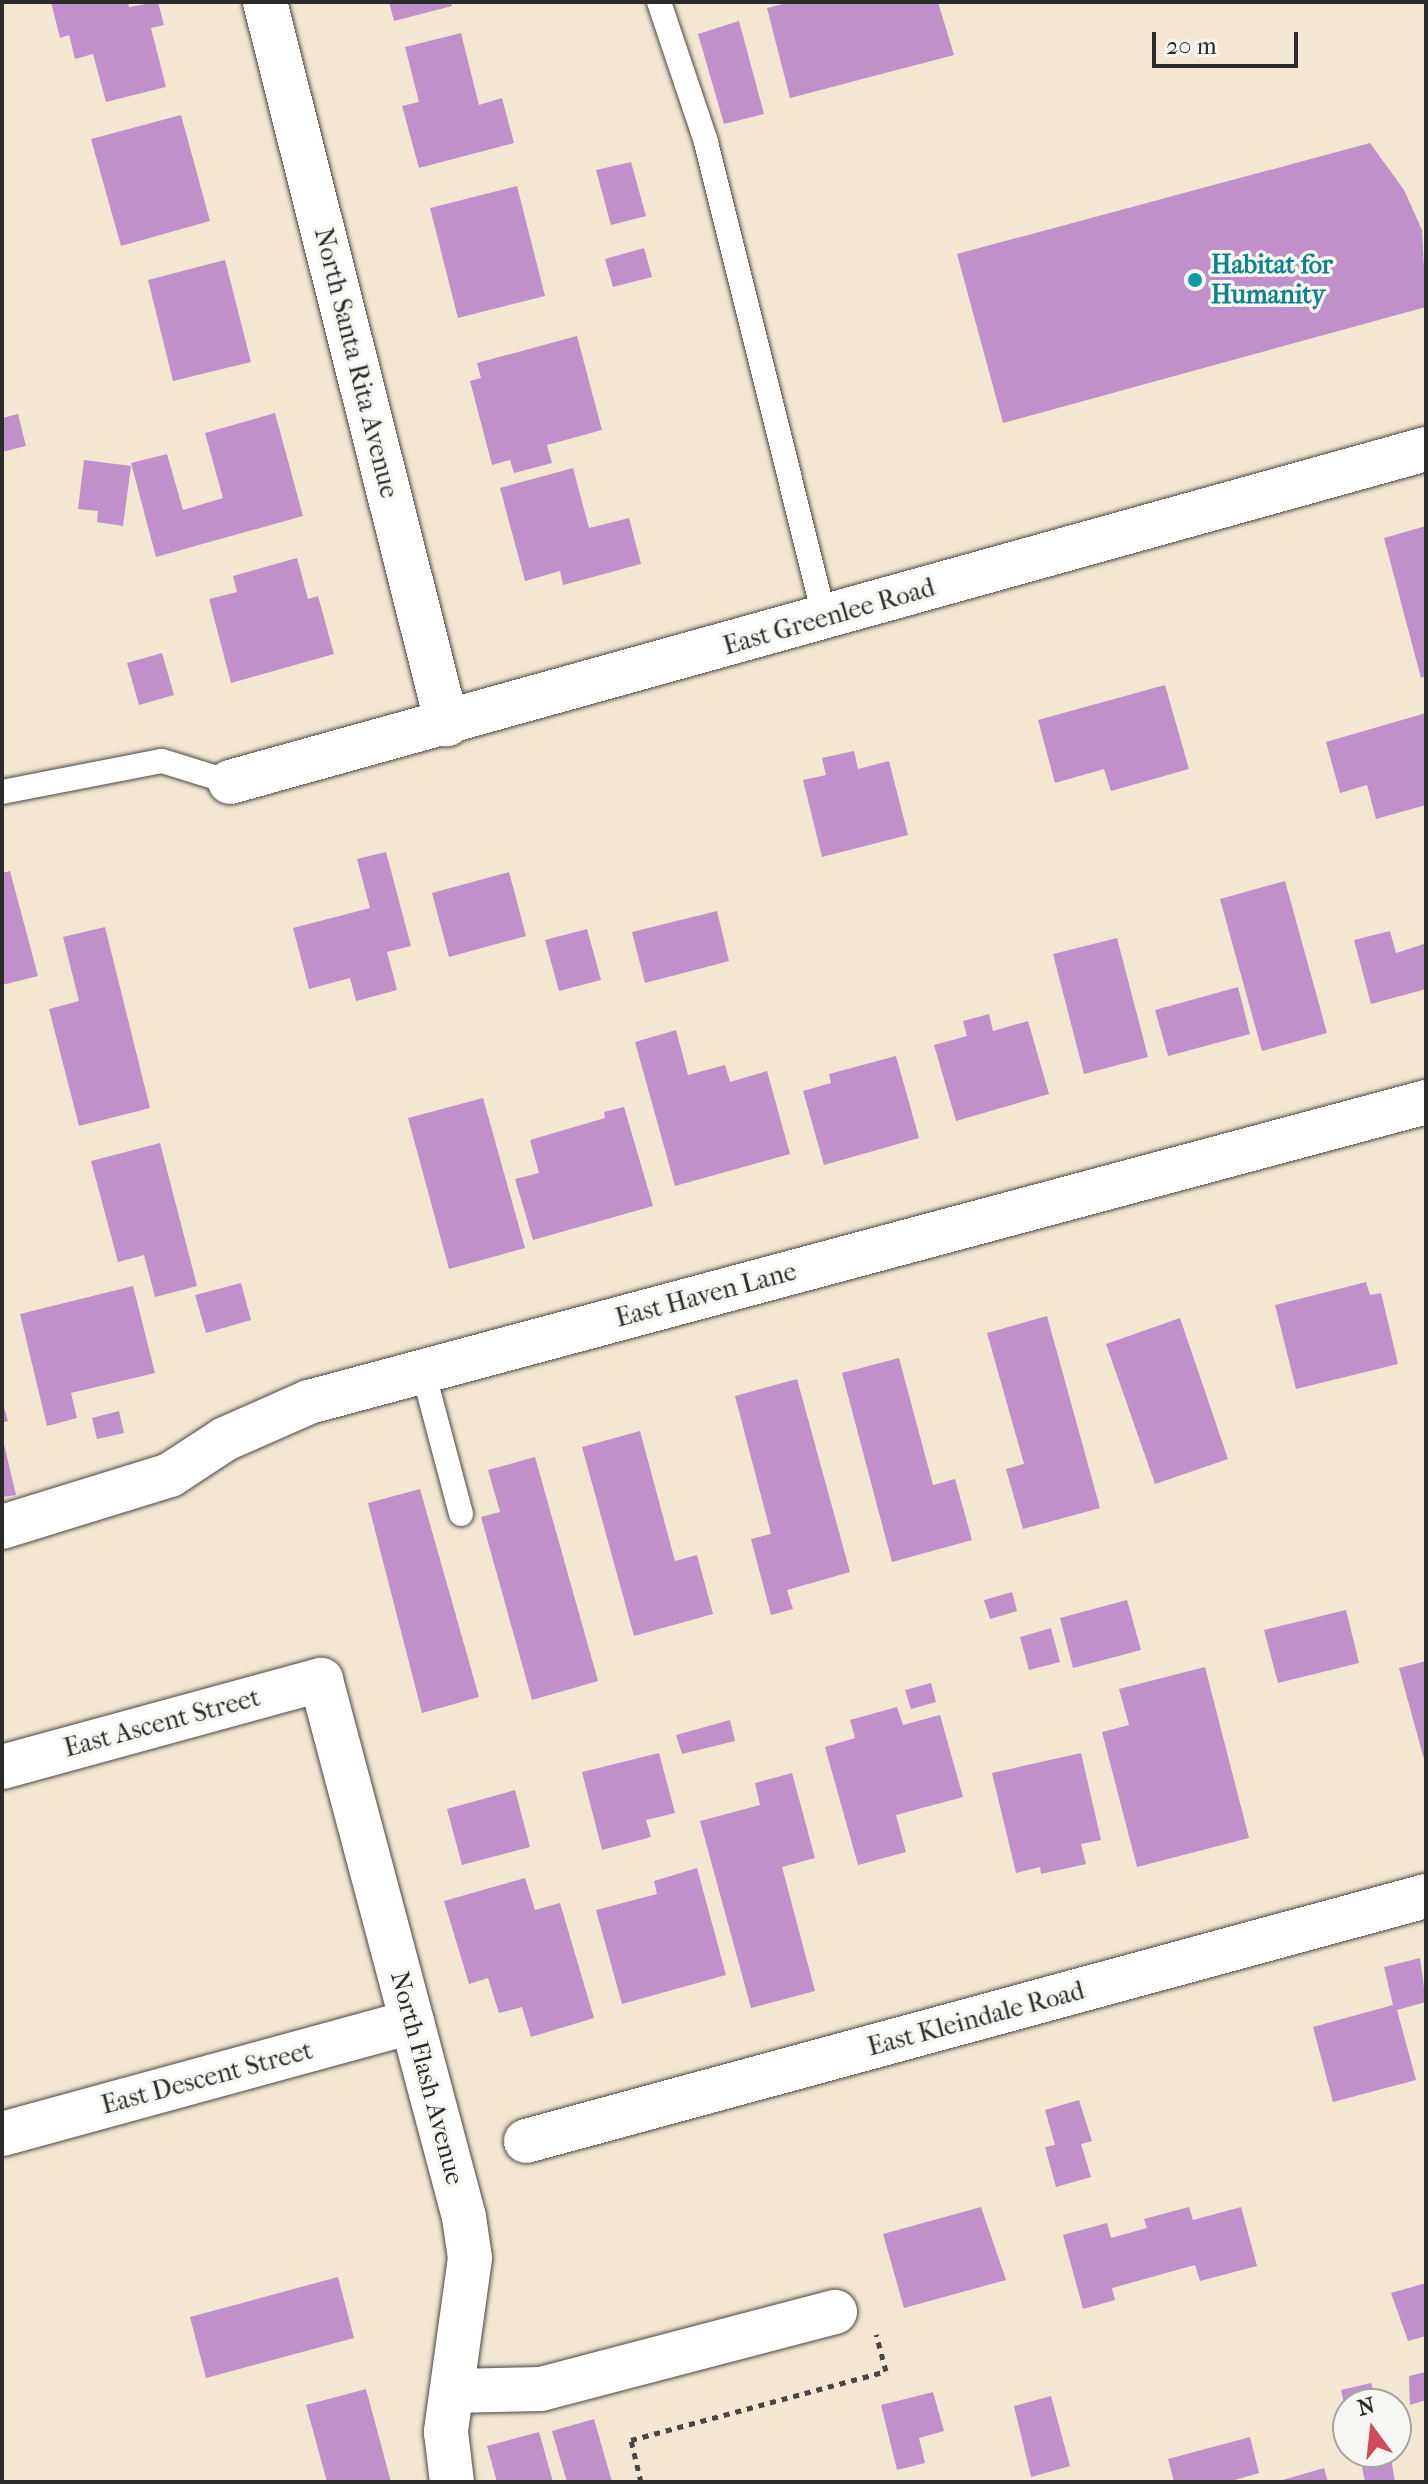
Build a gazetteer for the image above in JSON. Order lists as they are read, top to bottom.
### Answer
{
  "streets": {
    "street": [
      "North Santa Rita Avenue",
      "East Greenlee Road",
      "East Haven Lane",
      "East Ascent Street",
      "East Kleindale Road",
      "East Descent Street",
      "North Flash Avenue"
    ]
  },
  "crossings": [
    ["North Santa Rita Avenue", "East Greenlee Road"],
    ["East Ascent Street", "North Flash Avenue"],
    ["East Descent Street", "North Flash Avenue"]
  ],
  "places": ["Habitat for Humanity"],
  "scale_bar": "20 m",
  "north": "top"
}
